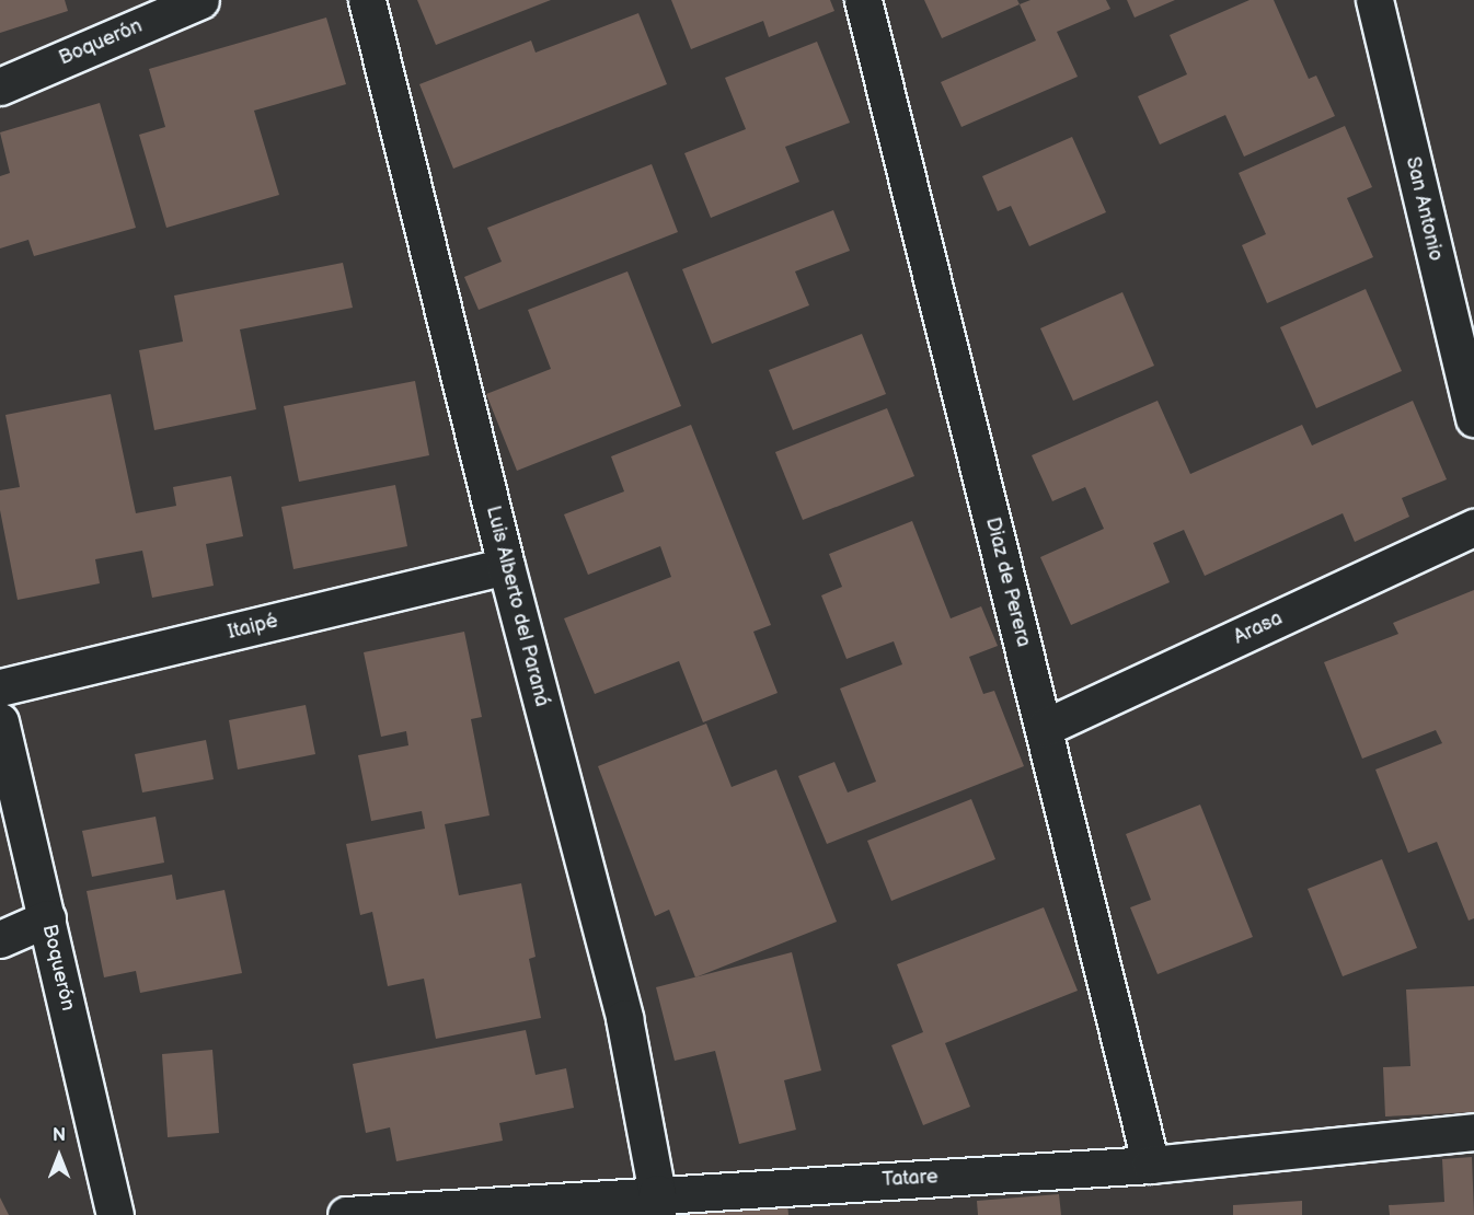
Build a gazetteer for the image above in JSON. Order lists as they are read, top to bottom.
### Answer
{
  "streets": {
    "street": [
      "Boquerón",
      "San Antonio",
      "Diaz de Perera",
      "Luis Alberto del Paraná",
      "Itaipé",
      "Arasa",
      "Tatare"
    ]
  },
  "crossings": [
    ["Diaz de Perera", "Arasa"],
    ["Diaz de Perera", "Tatare"],
    ["Luis Alberto del Paraná", "Itaipé"],
    ["Luis Alberto del Paraná", "Tatare"]
  ],
  "north": "top"
}
